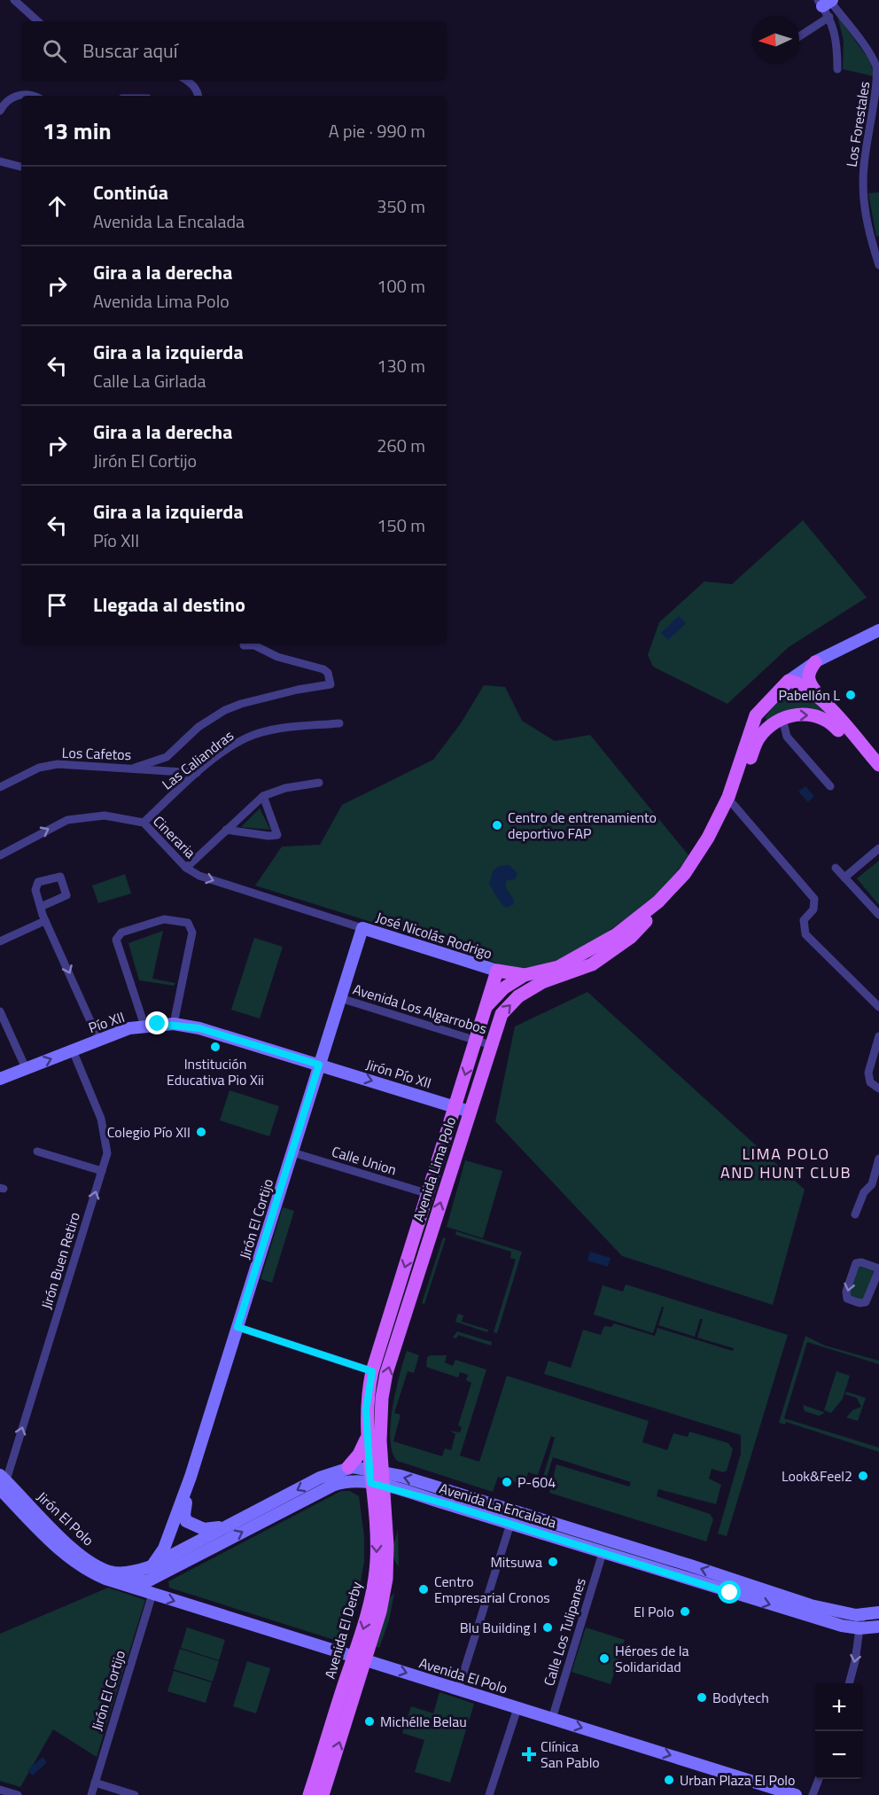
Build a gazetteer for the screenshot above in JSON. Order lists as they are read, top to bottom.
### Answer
{
  "streets": {
    "main road": [
      "José Nicolás Rodrigo",
      "Pío XII",
      "Jirón Pío XII",
      "Avenida Lima Polo",
      "Jirón El Cortijo",
      "Avenida La Encalada",
      "Jirón El Polo",
      "Avenida El Derby",
      "Avenida El Polo"
    ],
    "street": [
      "Los Forestales",
      "Los Cafetos",
      "Las Caliandras",
      "Cineraria",
      "Avenida Los Algarrobos",
      "Calle Union",
      "Jirón Buen Retiro",
      "Calle Los Tulipanes"
    ]
  },
  "crossings": [
    ["Los Cafetos", "Las Caliandras"],
    ["Las Caliandras", "Cineraria"],
    ["Cineraria", "José Nicolás Rodrigo"],
    ["Cineraria", "Jirón El Cortijo"],
    ["José Nicolás Rodrigo", "Avenida Lima Polo"],
    ["José Nicolás Rodrigo", "Jirón El Cortijo"],
    ["Avenida Los Algarrobos", "Avenida Lima Polo"],
    ["Avenida Los Algarrobos", "Jirón El Cortijo"],
    ["Pío XII", "Jirón Pío XII"],
    ["Pío XII", "Jirón El Cortijo"],
    ["Pío XII", "Jirón Buen Retiro"],
    ["Jirón Pío XII", "Avenida Lima Polo"],
    ["Jirón Pío XII", "Jirón El Cortijo"],
    ["Calle Union", "Avenida Lima Polo"],
    ["Calle Union", "Jirón El Cortijo"],
    ["Avenida Lima Polo", "Avenida La Encalada"],
    ["Avenida Lima Polo", "Avenida El Derby"],
    ["Jirón El Cortijo", "Avenida La Encalada"],
    ["Jirón El Cortijo", "Jirón El Polo"],
    ["Jirón El Cortijo", "Avenida El Polo"],
    ["Jirón Buen Retiro", "Jirón El Polo"],
    ["Avenida La Encalada", "Jirón El Polo"],
    ["Avenida La Encalada", "Avenida El Derby"],
    ["Avenida La Encalada", "Calle Los Tulipanes"],
    ["Avenida La Encalada", "Avenida El Polo"],
    ["Jirón El Polo", "Avenida El Polo"],
    ["Avenida El Derby", "Avenida El Polo"],
    ["Calle Los Tulipanes", "Avenida El Polo"]
  ],
  "one_way": [
    "Cineraria",
    "Jirón Pío XII",
    "Jirón Buen Retiro",
    "Avenida El Polo"
  ],
  "districts": ["LIMA POLO AND HUNT CLUB"],
  "places": {
    "other": [
      "Pabellón L",
      "Centro de entrenamiento deportivo FAP",
      "Institución Educativa Pio Xii",
      "Colegio Pío XII",
      "Look&Feel2",
      "P-604",
      "Mitsuwa",
      "Centro Empresarial Cronos",
      "El Polo",
      "Blu Building I",
      "Héroes de la Solidaridad",
      "Bodytech",
      "Michélle Belau",
      "Urban Plaza El Polo"
    ],
    "health": ["Clínica San Pablo"]
  },
  "north": "left",
  "page": {
    "search": "Buscar aquí",
    "heading": ["13 min", "A pie · 990 m"],
    "list": [
      ["Continúa", "Avenida La Encalada", "350 m"],
      ["Gira a la derecha", "Avenida Lima Polo", "100 m"],
      ["Gira a la izquierda", "Calle La Girlada", "130 m"],
      ["Gira a la derecha", "Jirón El Cortijo", "260 m"],
      ["Gira a la izquierda", "Pío XII", "150 m"],
      "Llegada al destino"
    ],
    "map_buttons": ["+", "−"]
  }
}
